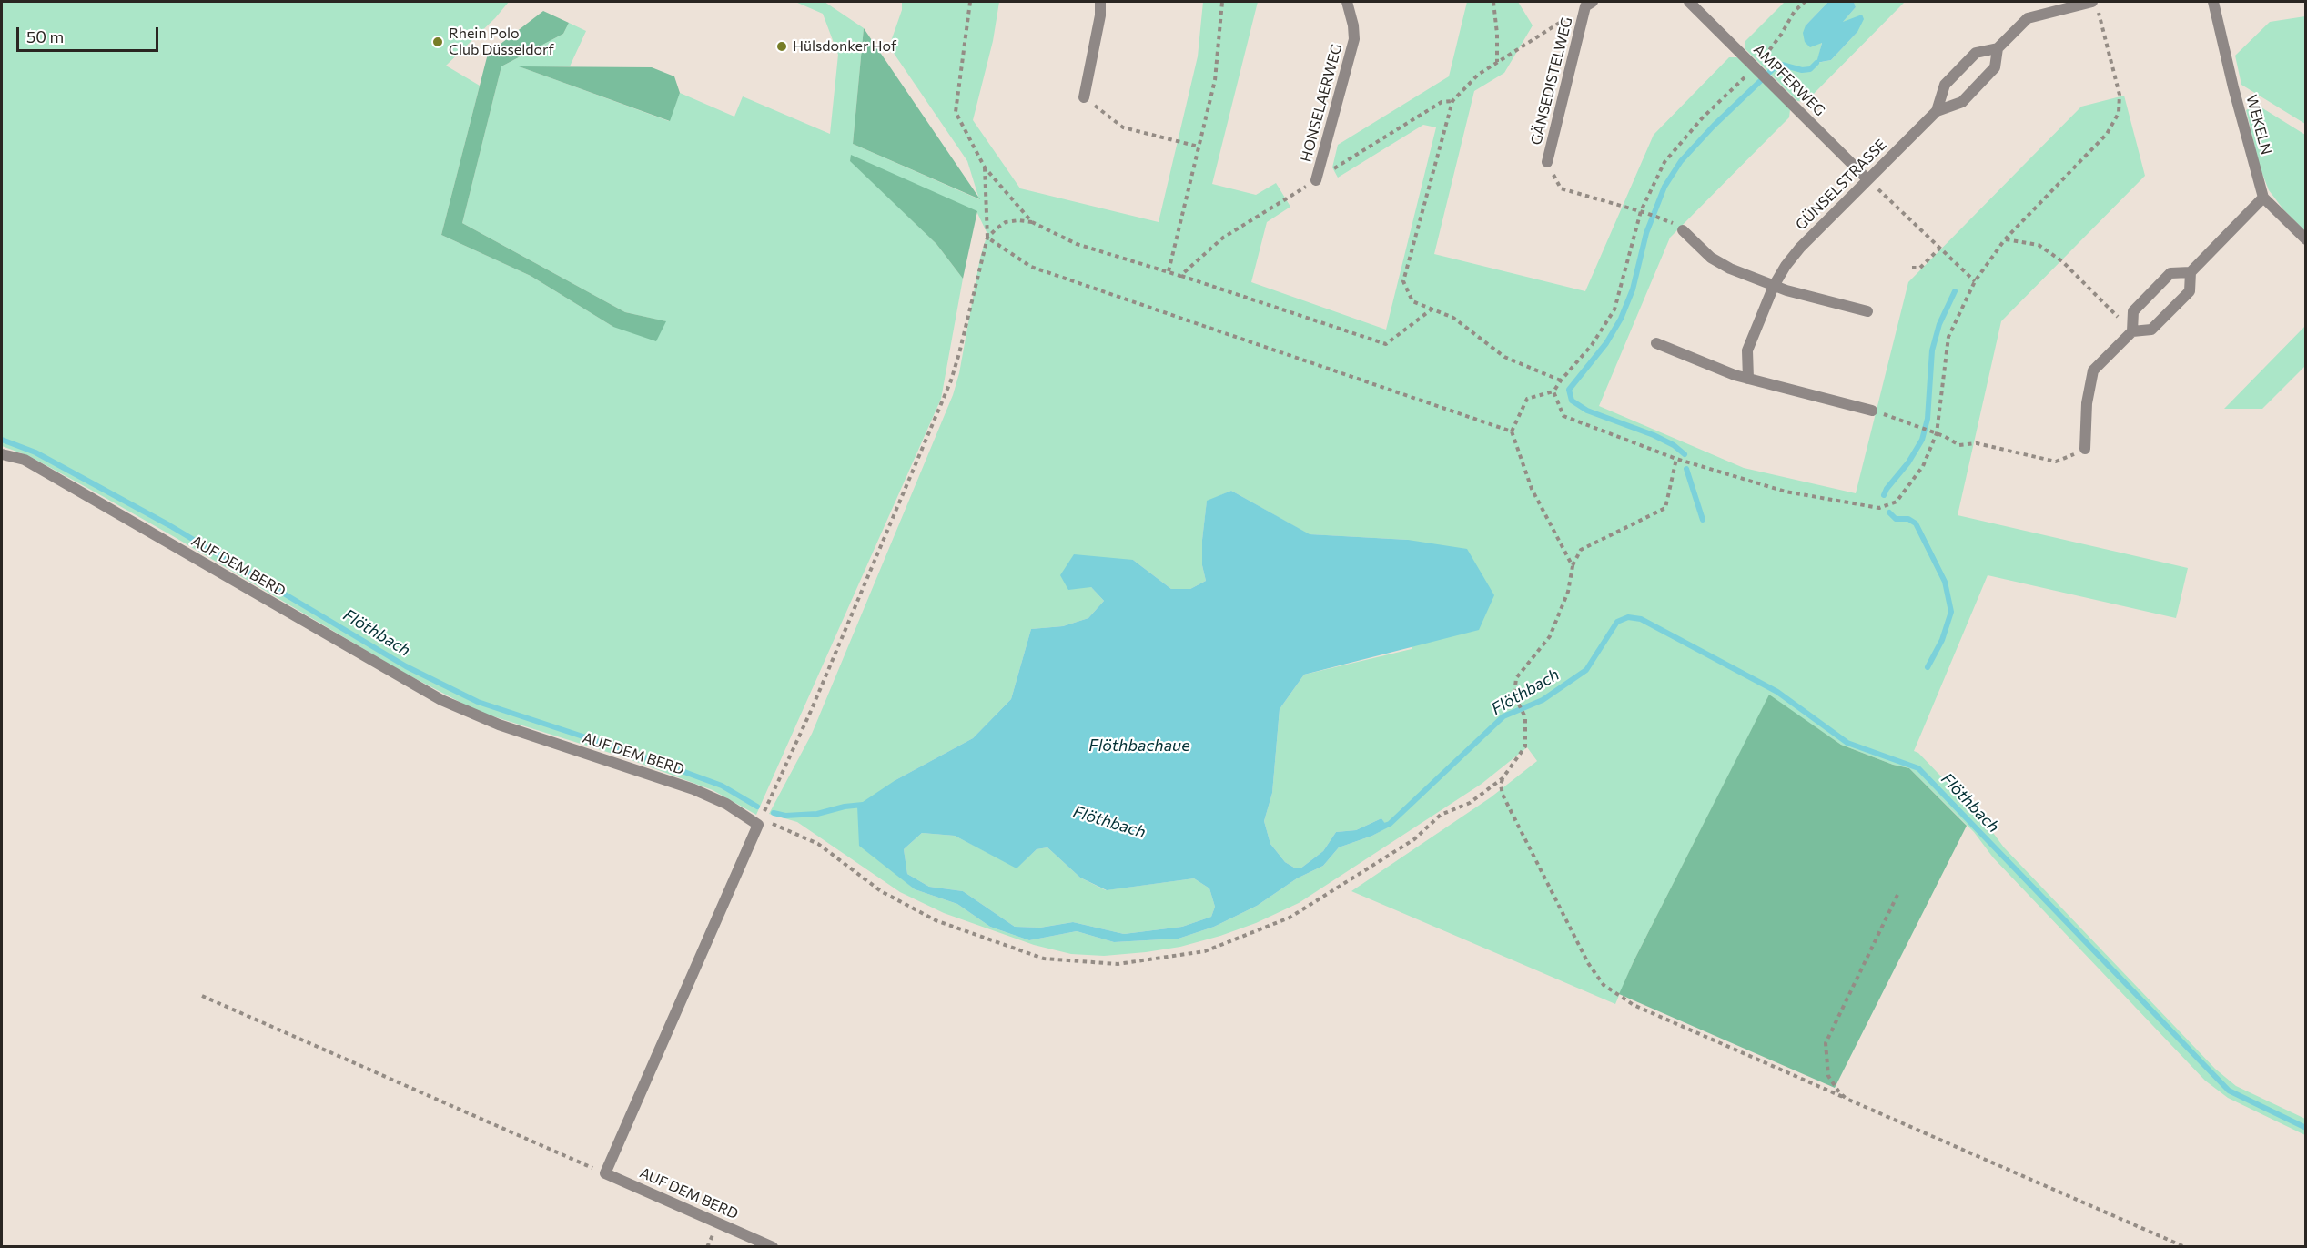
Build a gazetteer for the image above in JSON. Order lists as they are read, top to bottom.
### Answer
{
  "streets": {
    "street": [
      "AMPFERWEG",
      "GÄNSEDISTELWEG",
      "HONSELAERWEG",
      "WEKELN",
      "GÜNSELSTRASSE",
      "AUF DEM BERD"
    ]
  },
  "crossings": [
    ["AMPFERWEG", "GÜNSELSTRASSE"]
  ],
  "water": ["Flöthbach", "Flöthbachaue"],
  "places": ["Rhein Polo Club Düsseldorf", "Hülsdonker Hof"],
  "scale_bar": "50 m"
}
